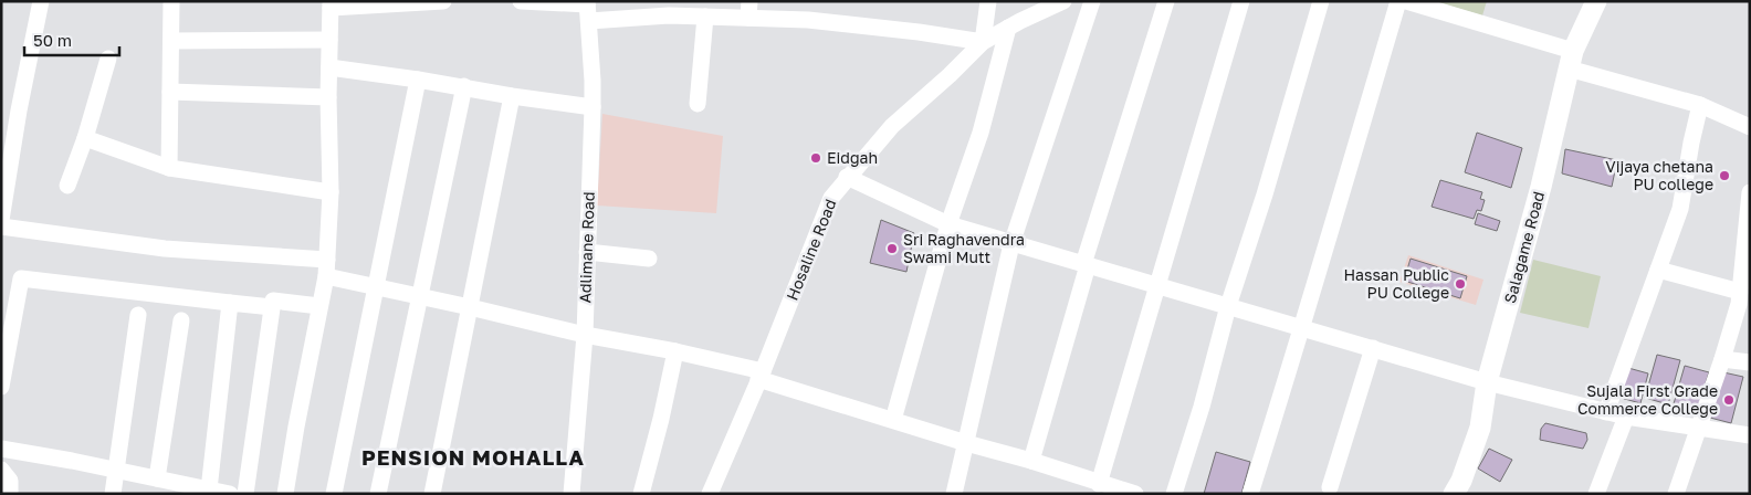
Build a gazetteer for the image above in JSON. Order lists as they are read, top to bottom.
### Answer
{
  "streets": {
    "main road": ["Salagame Road"],
    "street": ["Adlimane Road", "Hosaline Road"]
  },
  "districts": ["PENSION MOHALLA"],
  "places": [
    "Eidgah",
    "Vijaya chetana PU college",
    "Sri Raghavendra Swami Mutt",
    "Hassan Public PU College",
    "Sujala First Grade Commerce College"
  ],
  "scale_bar": "50 m"
}
